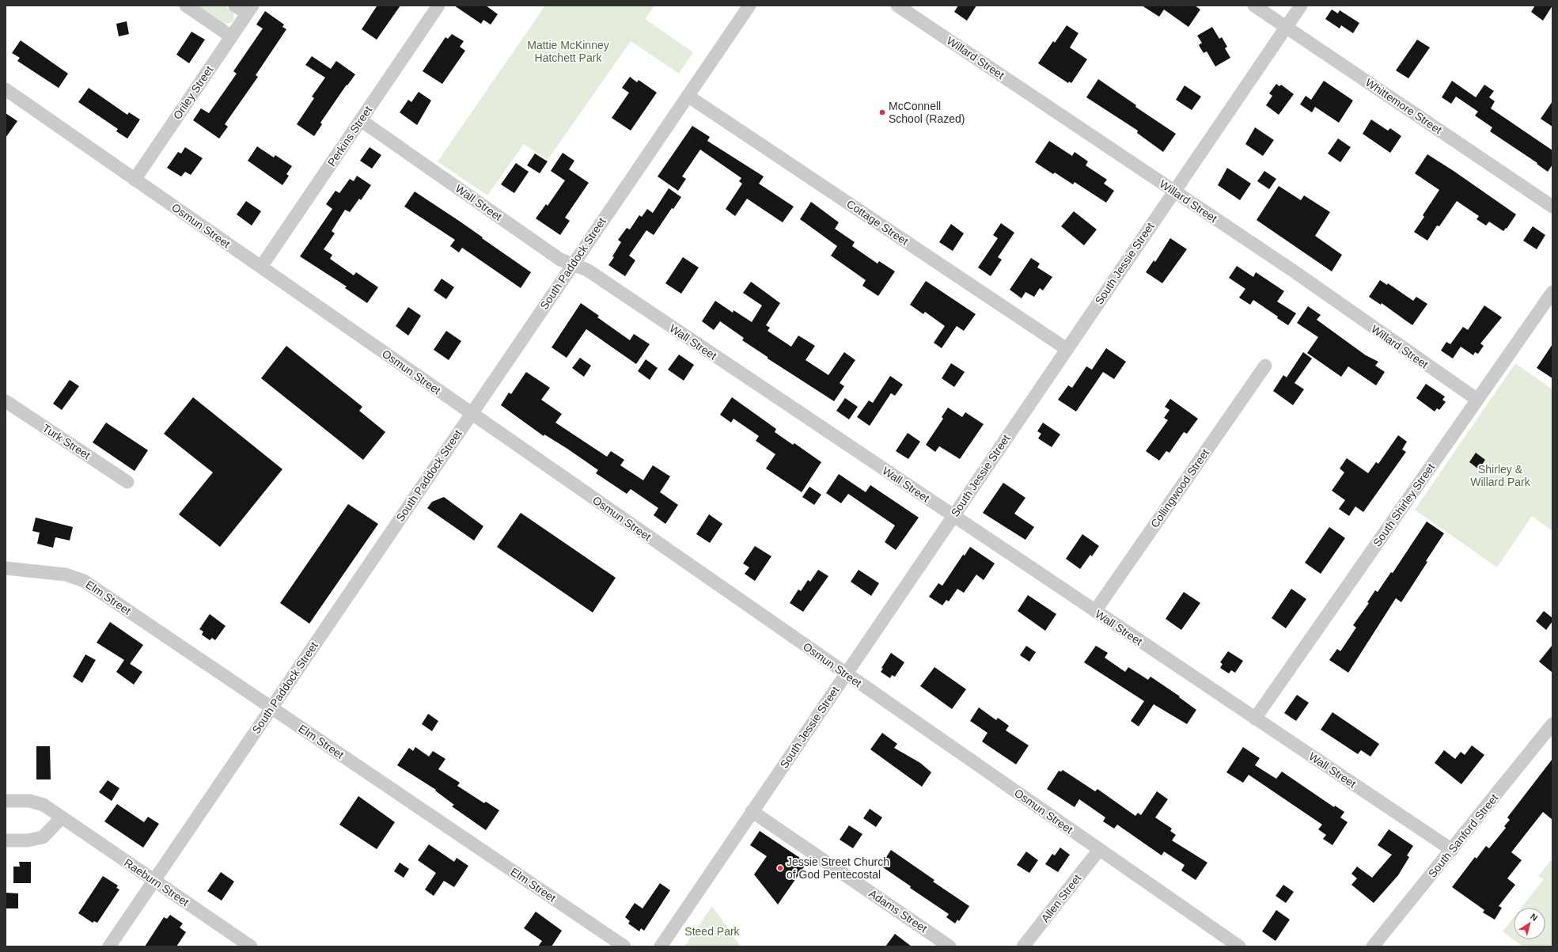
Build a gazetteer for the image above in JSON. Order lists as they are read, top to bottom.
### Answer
{
  "streets": {
    "street": [
      "Willard Street",
      "Oriley Street",
      "Whittemore Street",
      "Perkins Street",
      "Wall Street",
      "Cottage Street",
      "Osmun Street",
      "South Paddock Street",
      "South Jessie Street",
      "Turk Street",
      "Collingwood Street",
      "South Shirley Street",
      "Elm Street",
      "South Sanford Street",
      "Raeburn Street",
      "Allen Street",
      "Adams Street"
    ]
  },
  "crossings": [
    ["Willard Street", "South Jessie Street"],
    ["Willard Street", "South Shirley Street"],
    ["Oriley Street", "Osmun Street"],
    ["Whittemore Street", "South Jessie Street"],
    ["Perkins Street", "Wall Street"],
    ["Perkins Street", "Osmun Street"],
    ["Wall Street", "South Paddock Street"],
    ["Wall Street", "South Jessie Street"],
    ["Wall Street", "Collingwood Street"],
    ["Wall Street", "South Shirley Street"],
    ["Wall Street", "South Sanford Street"],
    ["Cottage Street", "South Paddock Street"],
    ["Cottage Street", "South Jessie Street"],
    ["Osmun Street", "South Paddock Street"],
    ["Osmun Street", "South Jessie Street"],
    ["Osmun Street", "Allen Street"],
    ["South Paddock Street", "Elm Street"],
    ["South Paddock Street", "Raeburn Street"],
    ["South Jessie Street", "Adams Street"]
  ],
  "parks": ["Mattie McKinney Hatchett Park", "Shirley & Willard Park", "Steed Park"],
  "places": ["McConnell School (Razed)", "Jessie Street Church of God Pentecostal"],
  "north": "top right"
}
